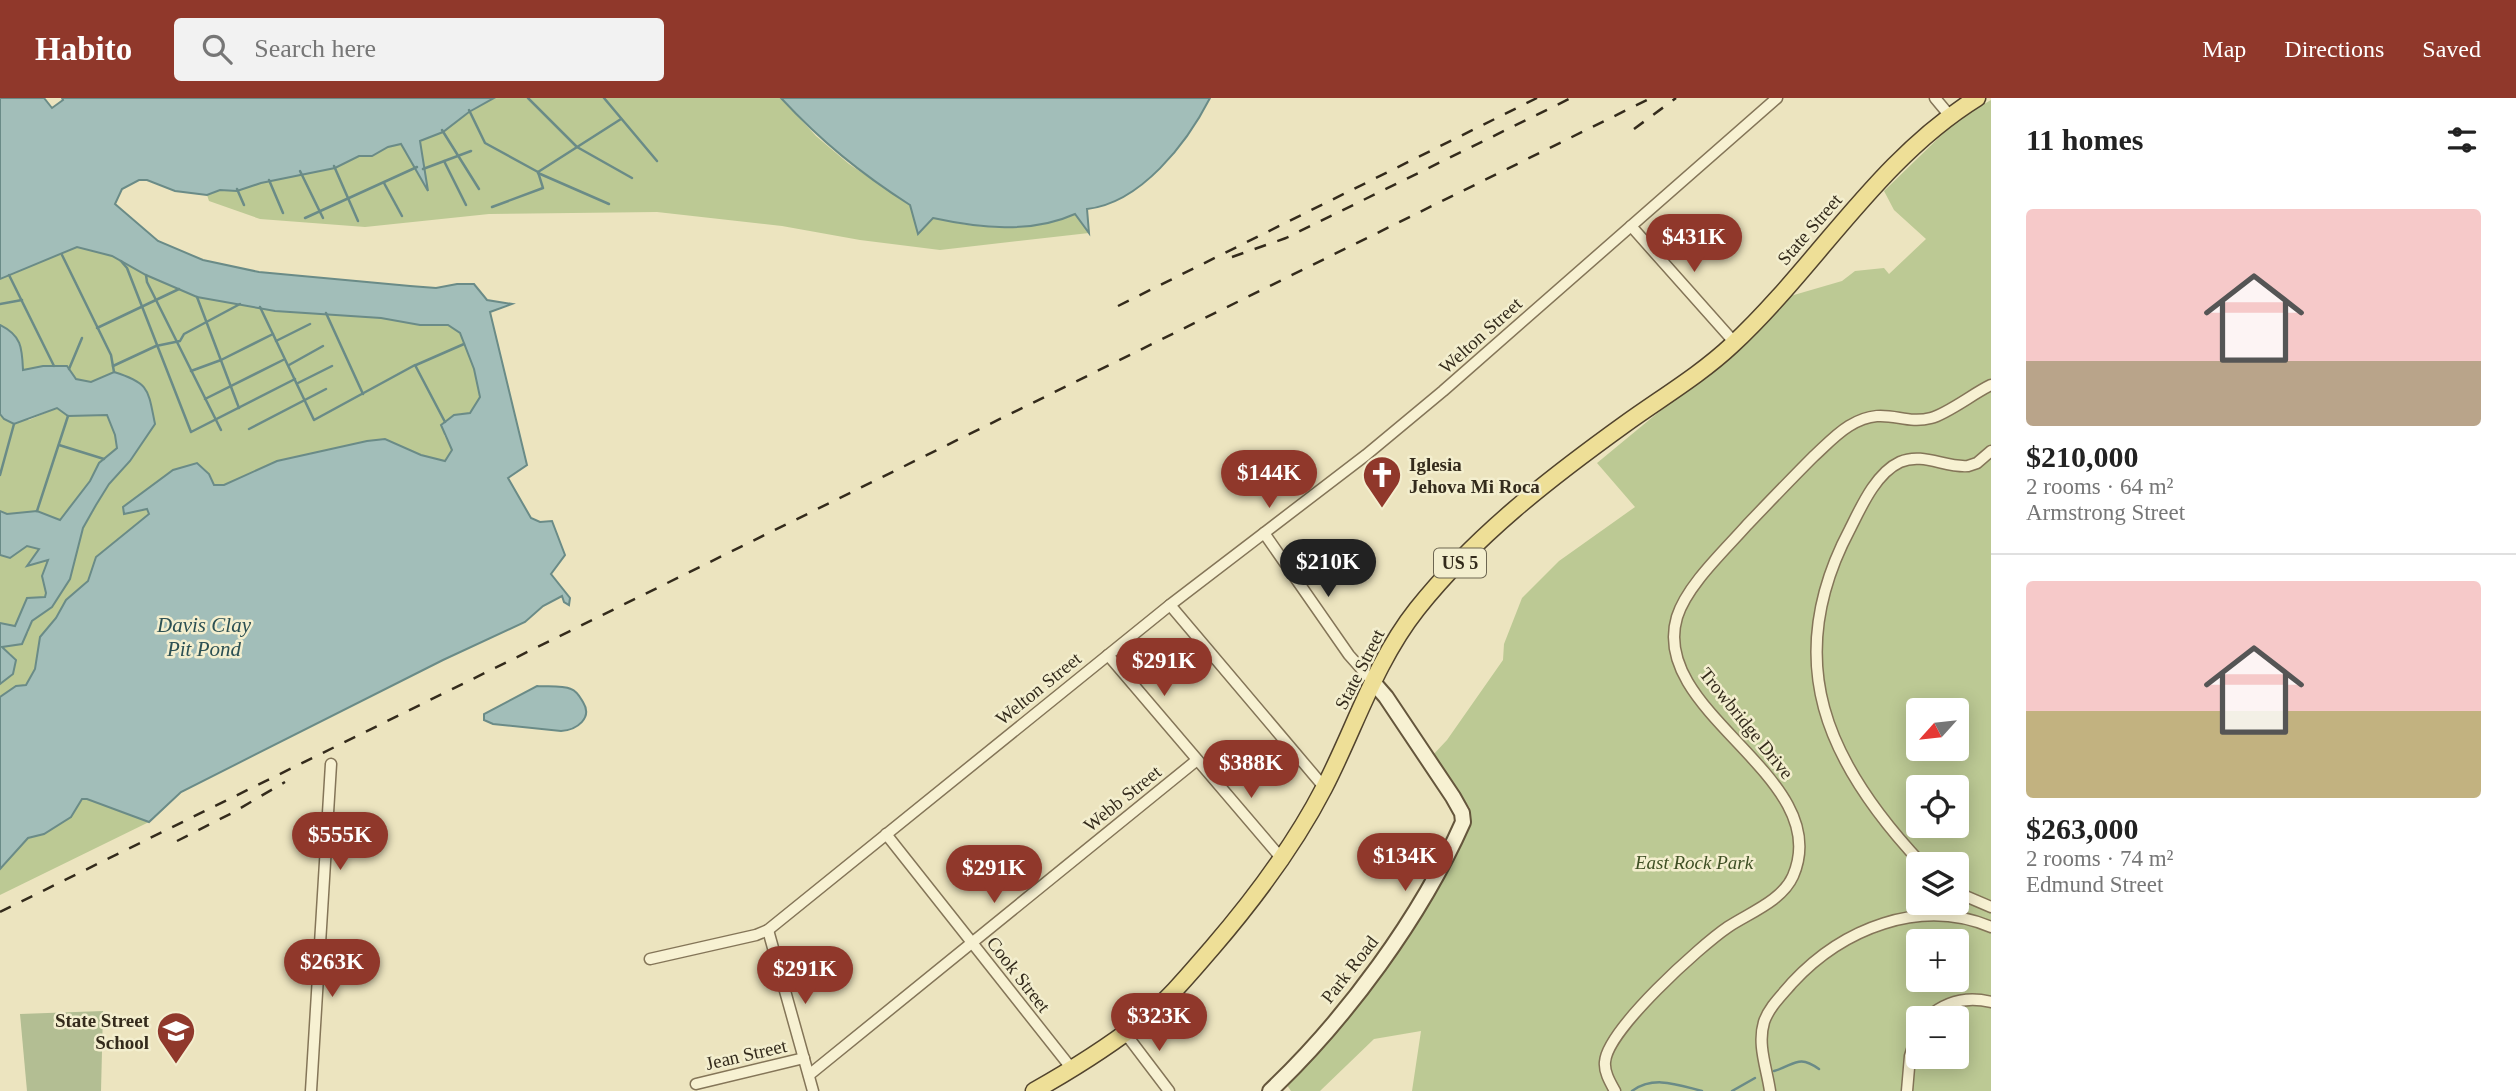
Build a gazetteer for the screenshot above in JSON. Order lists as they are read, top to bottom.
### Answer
{
  "streets": {
    "main road": ["State Street", "US 5", "Park Road"],
    "street": [
      "Welton Street",
      "Trowbridge Drive",
      "Webb Street",
      "Cook Street",
      "Jean Street"
    ]
  },
  "crossings": [
    ["State Street", "Park Road"],
    ["State Street", "Cook Street"],
    ["Welton Street", "Cook Street"],
    ["Webb Street", "Cook Street"]
  ],
  "water": ["Davis Clay Pit Pond"],
  "parks": ["East Rock Park"],
  "places": {
    "church": ["Iglesia Jehova Mi Roca"],
    "school or university": ["State Street School"]
  },
  "north": "bottom left",
  "page": {
    "header": "Habito",
    "search": "Search here",
    "nav": ["Map", "Directions", "Saved"],
    "heading": "11 homes",
    "list": [
      {
        "name": "$210,000",
        "note": "2 rooms · 64 m² · Armstrong Street"
      },
      {
        "name": "$263,000",
        "note": "2 rooms · 74 m² · Edmund Street"
      }
    ],
    "price": [
      "$431K",
      "$144K",
      "$210K",
      "$291K",
      "$388K",
      "$555K",
      "$134K",
      "$291K",
      "$263K",
      "$291K",
      "$323K"
    ],
    "map_buttons": ["+", "−"]
  }
}
